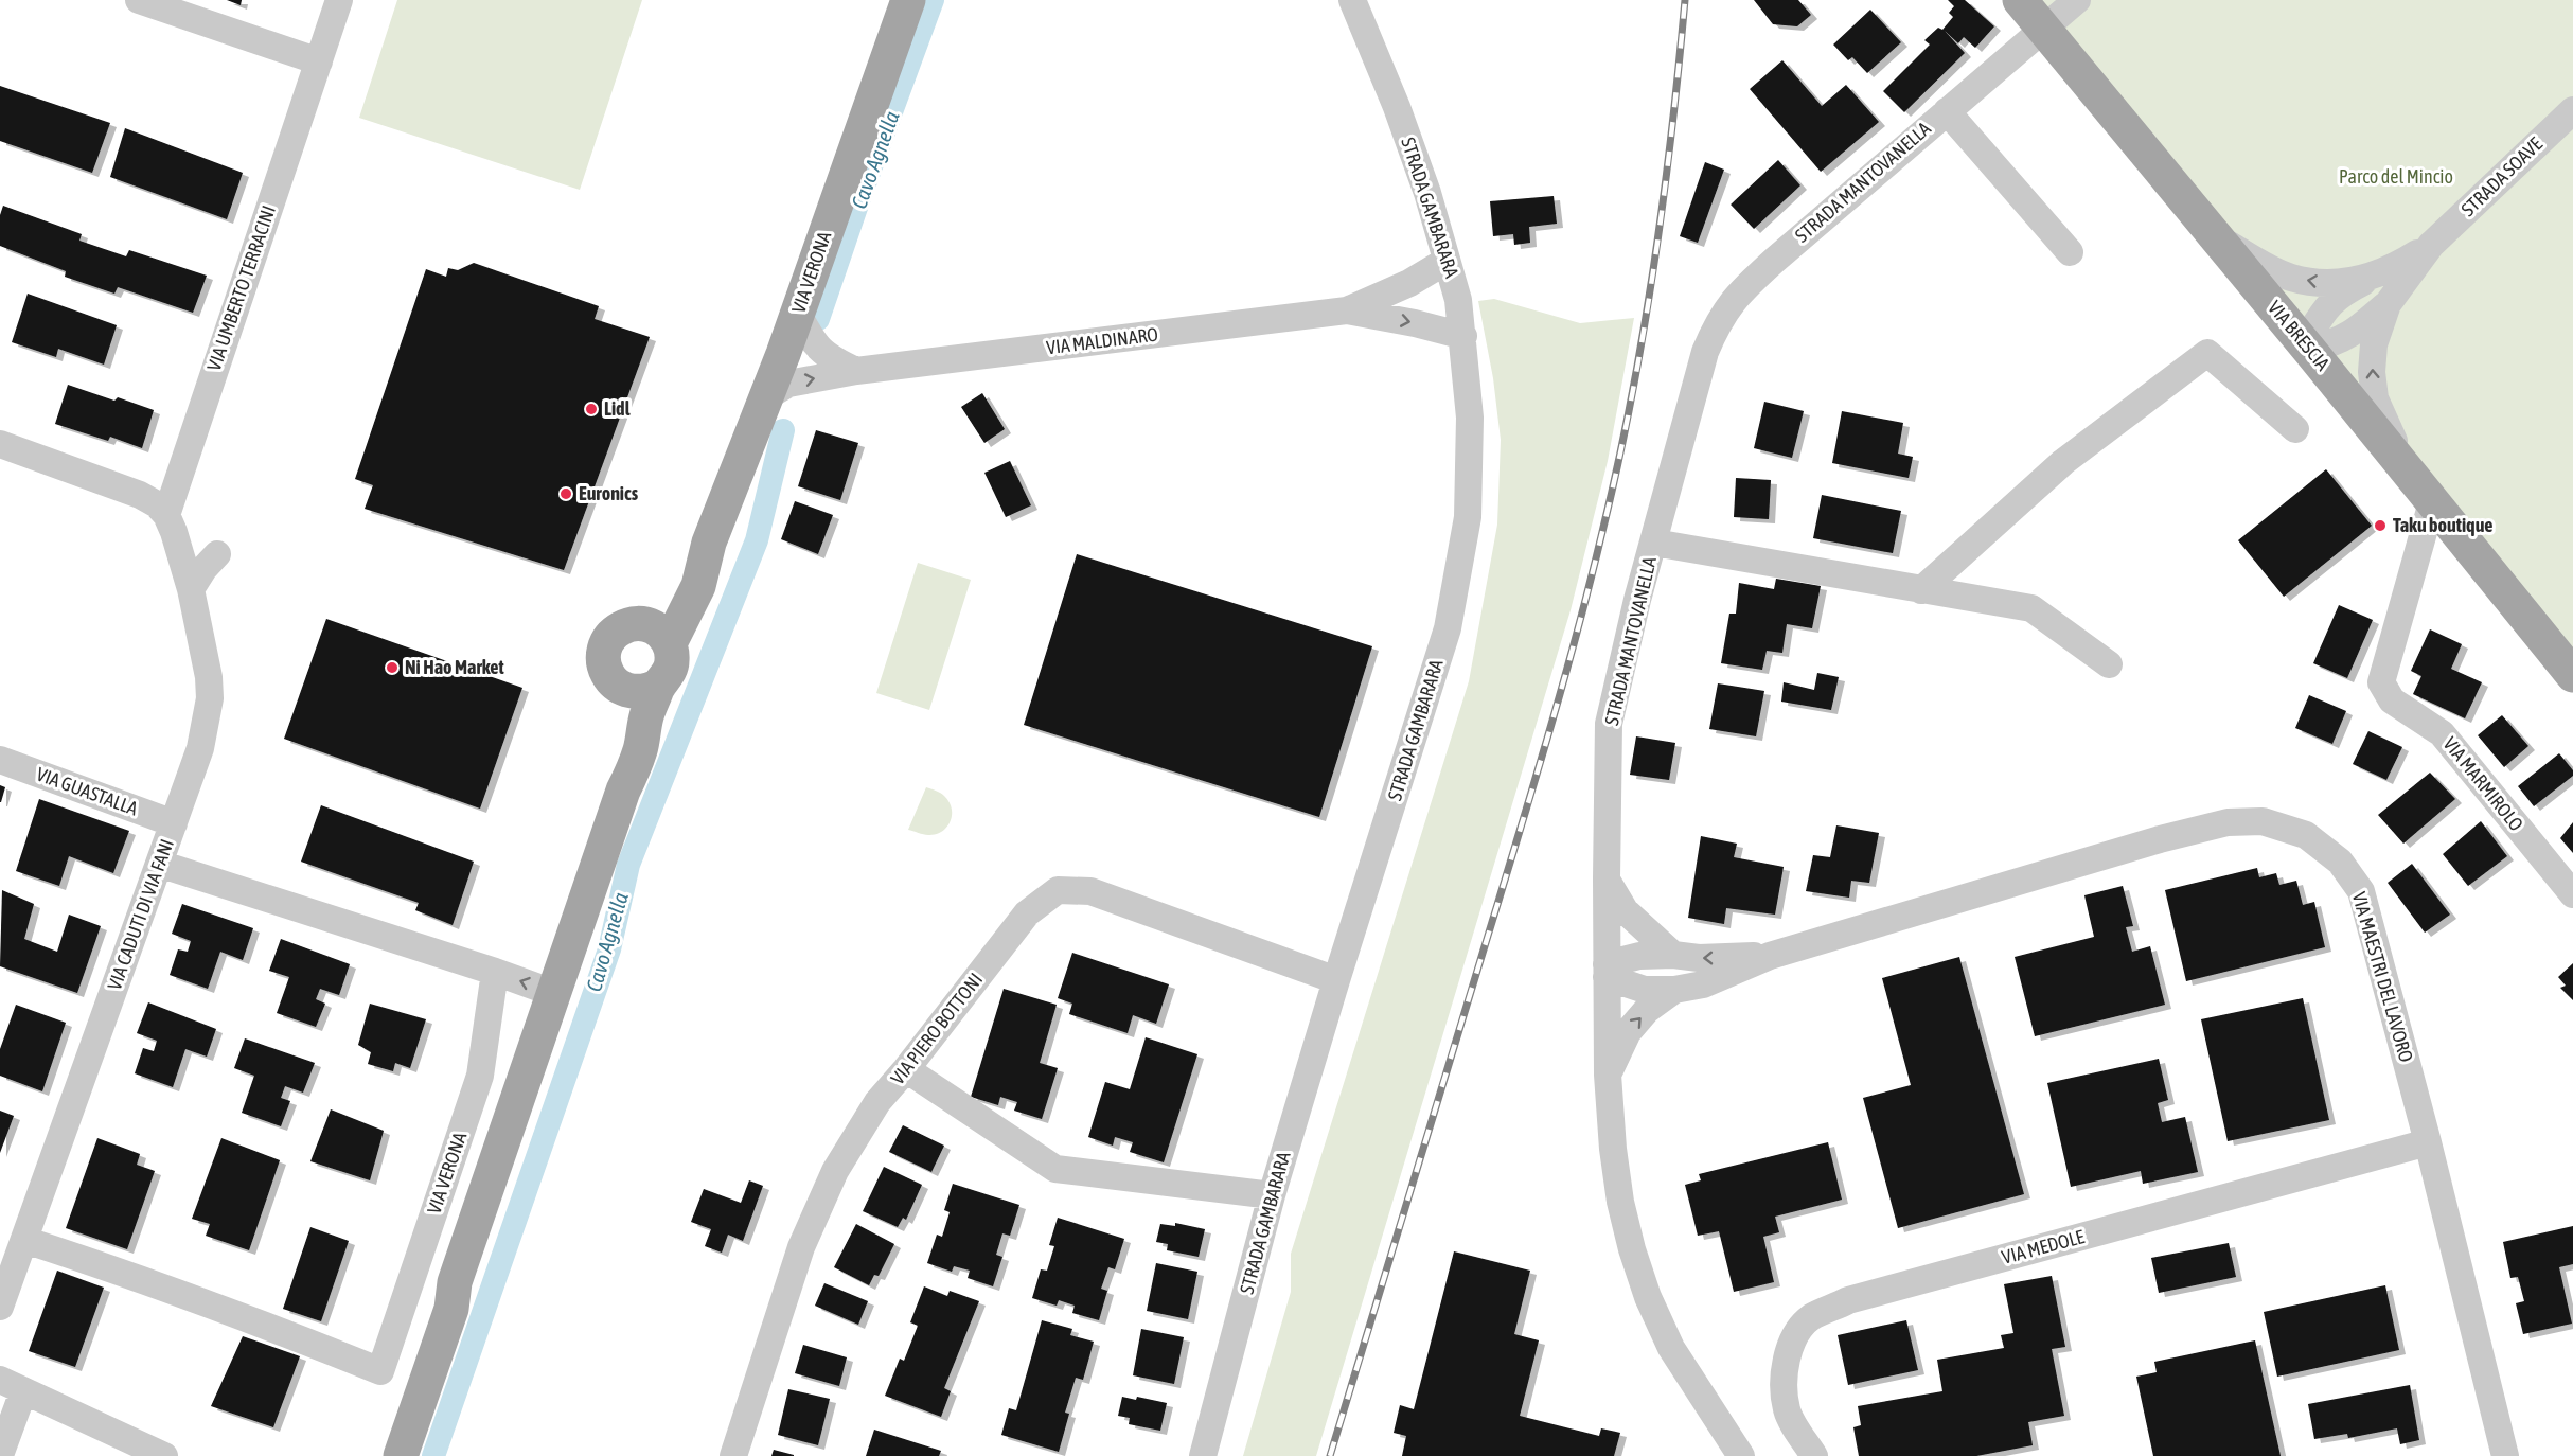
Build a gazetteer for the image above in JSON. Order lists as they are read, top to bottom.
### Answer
{
  "streets": {
    "main road": ["VIA VERONA", "VIA BRESCIA"],
    "street": [
      "STRADA SOAVE",
      "STRADA MANTOVANELLA",
      "STRADA GAMBARARA",
      "VIA UMBERTO TERRACINI",
      "VIA MALDINARO",
      "VIA MARMIROLO",
      "VIA GUASTALLA",
      "VIA CADUTI DI VIA FANI",
      "VIA MAESTRI DEL LAVORO",
      "VIA PIERO BOTTONI",
      "VIA MEDOLE"
    ]
  },
  "crossings": [
    ["STRADA MANTOVANELLA", "VIA BRESCIA"],
    ["STRADA GAMBARARA", "VIA MALDINARO"],
    ["STRADA GAMBARARA", "VIA PIERO BOTTONI"],
    ["VIA VERONA", "VIA MALDINARO"],
    ["VIA VERONA", "VIA CADUTI DI VIA FANI"],
    ["VIA UMBERTO TERRACINI", "VIA CADUTI DI VIA FANI"],
    ["VIA BRESCIA", "VIA MARMIROLO"],
    ["VIA GUASTALLA", "VIA CADUTI DI VIA FANI"],
    ["VIA MAESTRI DEL LAVORO", "VIA MEDOLE"]
  ],
  "water": ["Cavo Agnella"],
  "parks": ["Parco del Mincio"],
  "places": [
    "Lidl",
    "Euronics",
    "Taku boutique",
    "Ni Hao Market"
  ]
}
